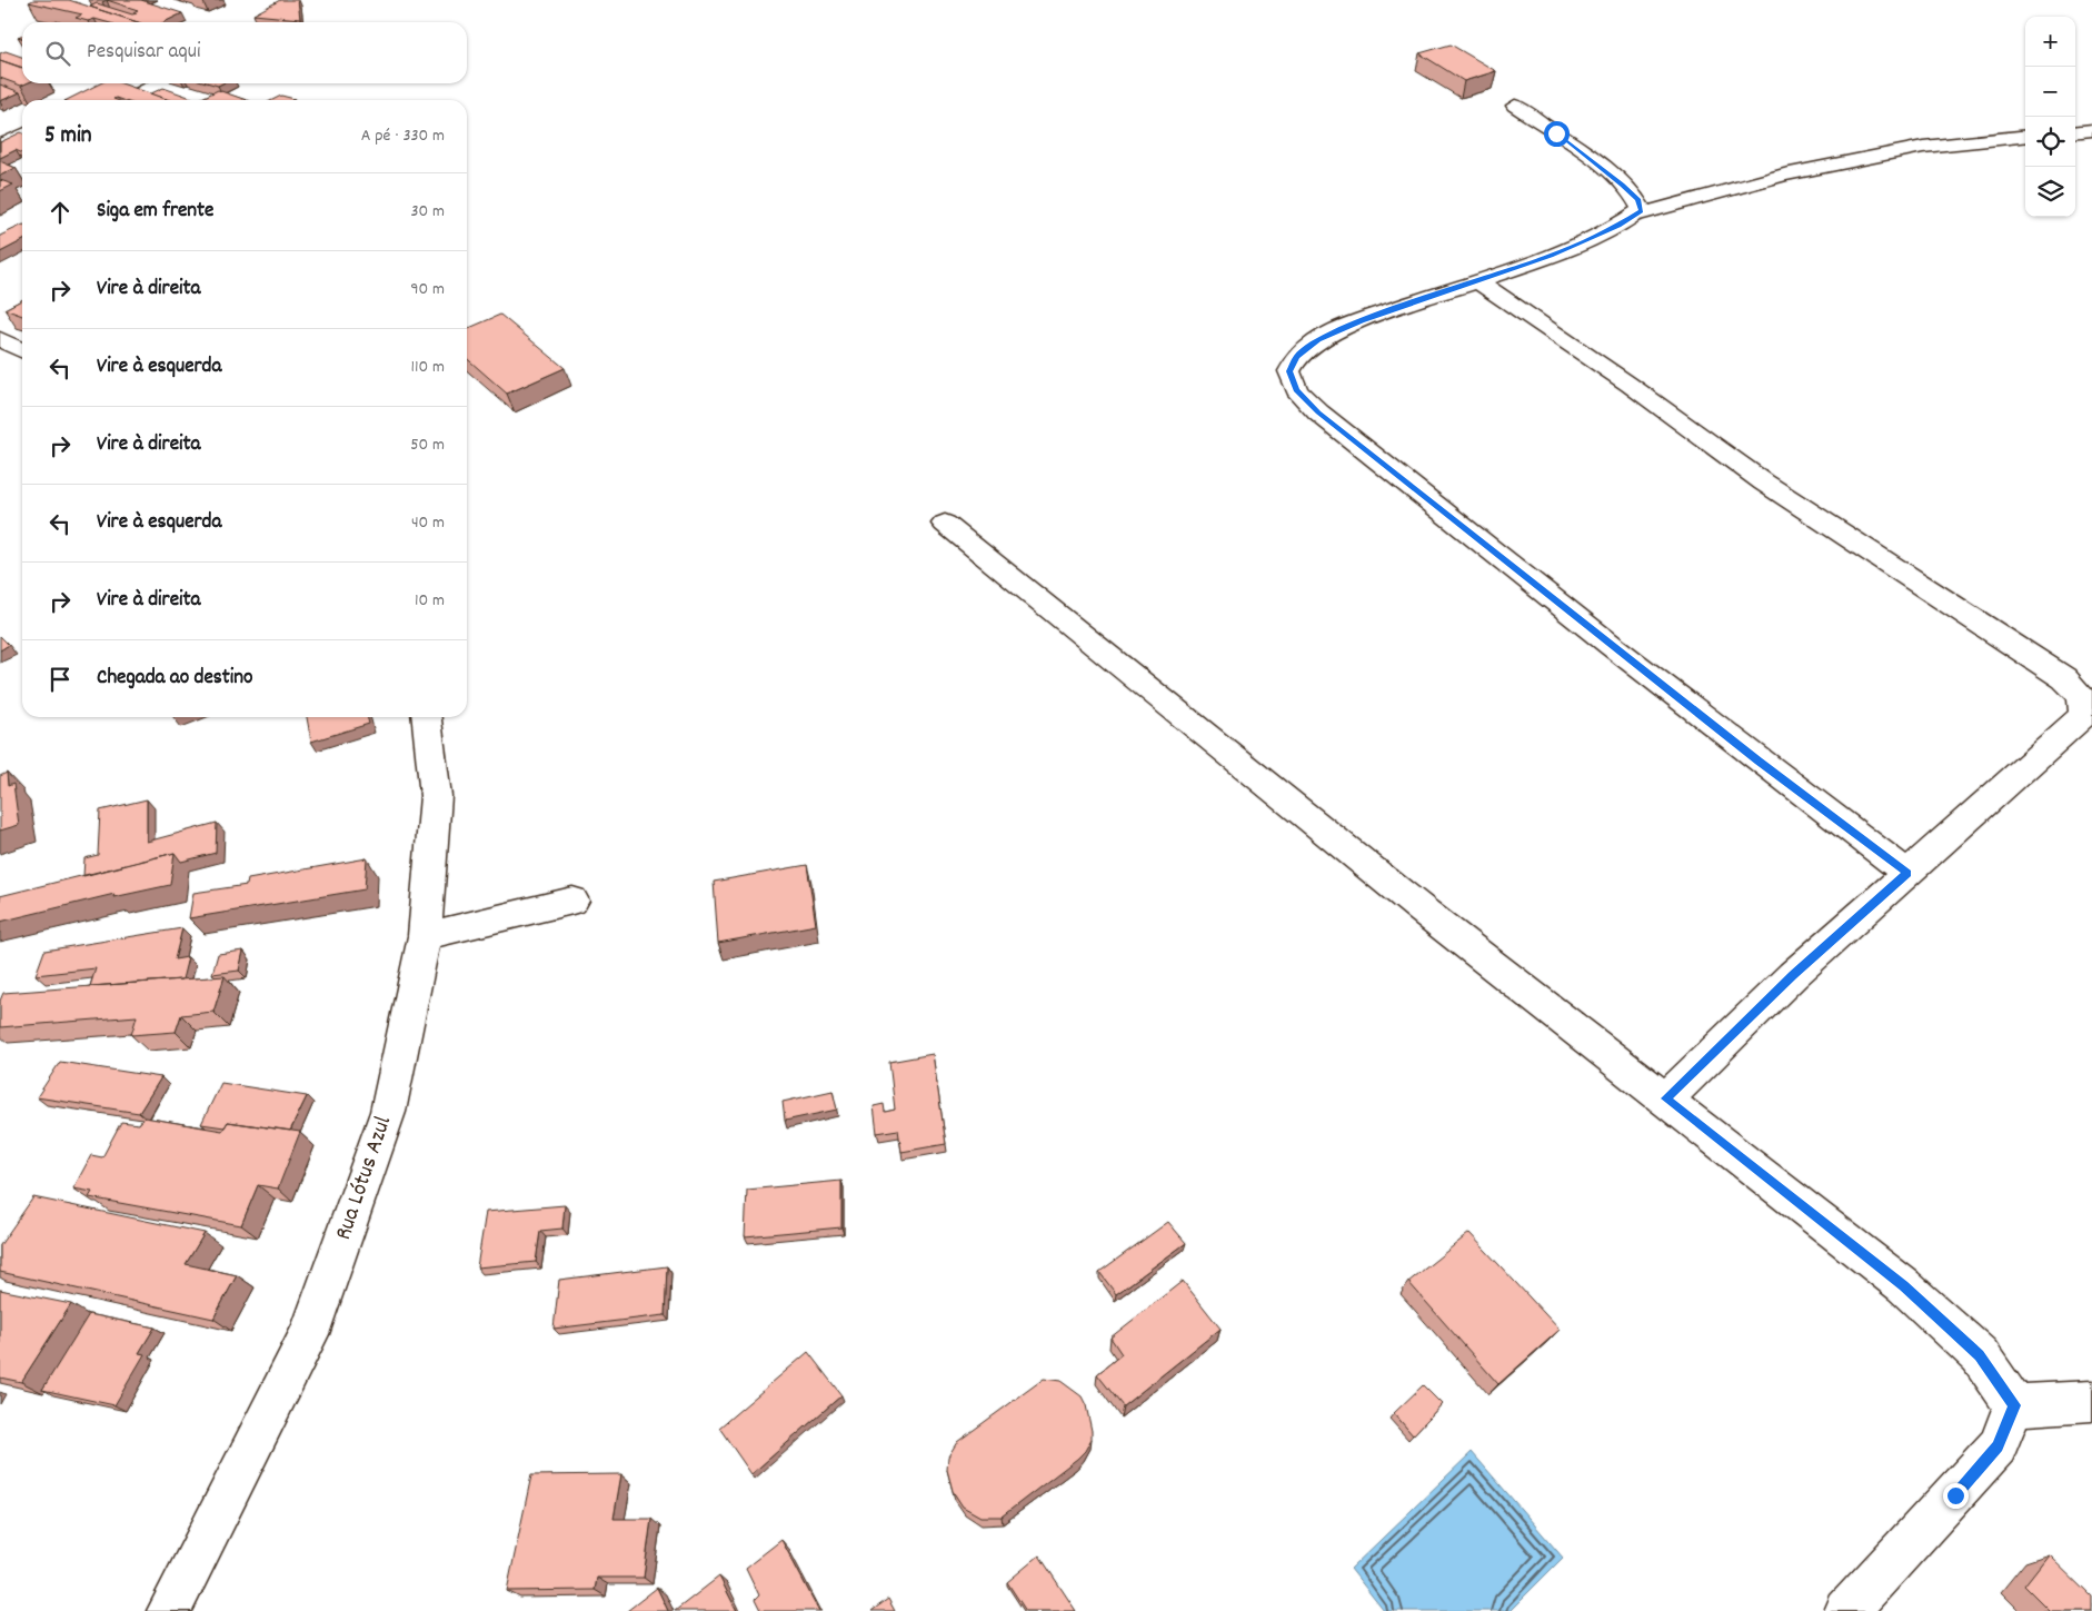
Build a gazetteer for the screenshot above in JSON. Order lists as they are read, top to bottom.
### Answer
{
  "streets": {
    "street": ["Rua Lótus Azul"]
  },
  "page": {
    "map_buttons": ["+", "−"],
    "search": "Pesquisar aqui",
    "heading": ["5 min", "A pé · 330 m"],
    "list": [
      ["Siga em frente", "30 m"],
      ["Vire à direita", "90 m"],
      ["Vire à esquerda", "110 m"],
      ["Vire à direita", "50 m"],
      ["Vire à esquerda", "40 m"],
      ["Vire à direita", "10 m"],
      "Chegada ao destino"
    ]
  }
}
